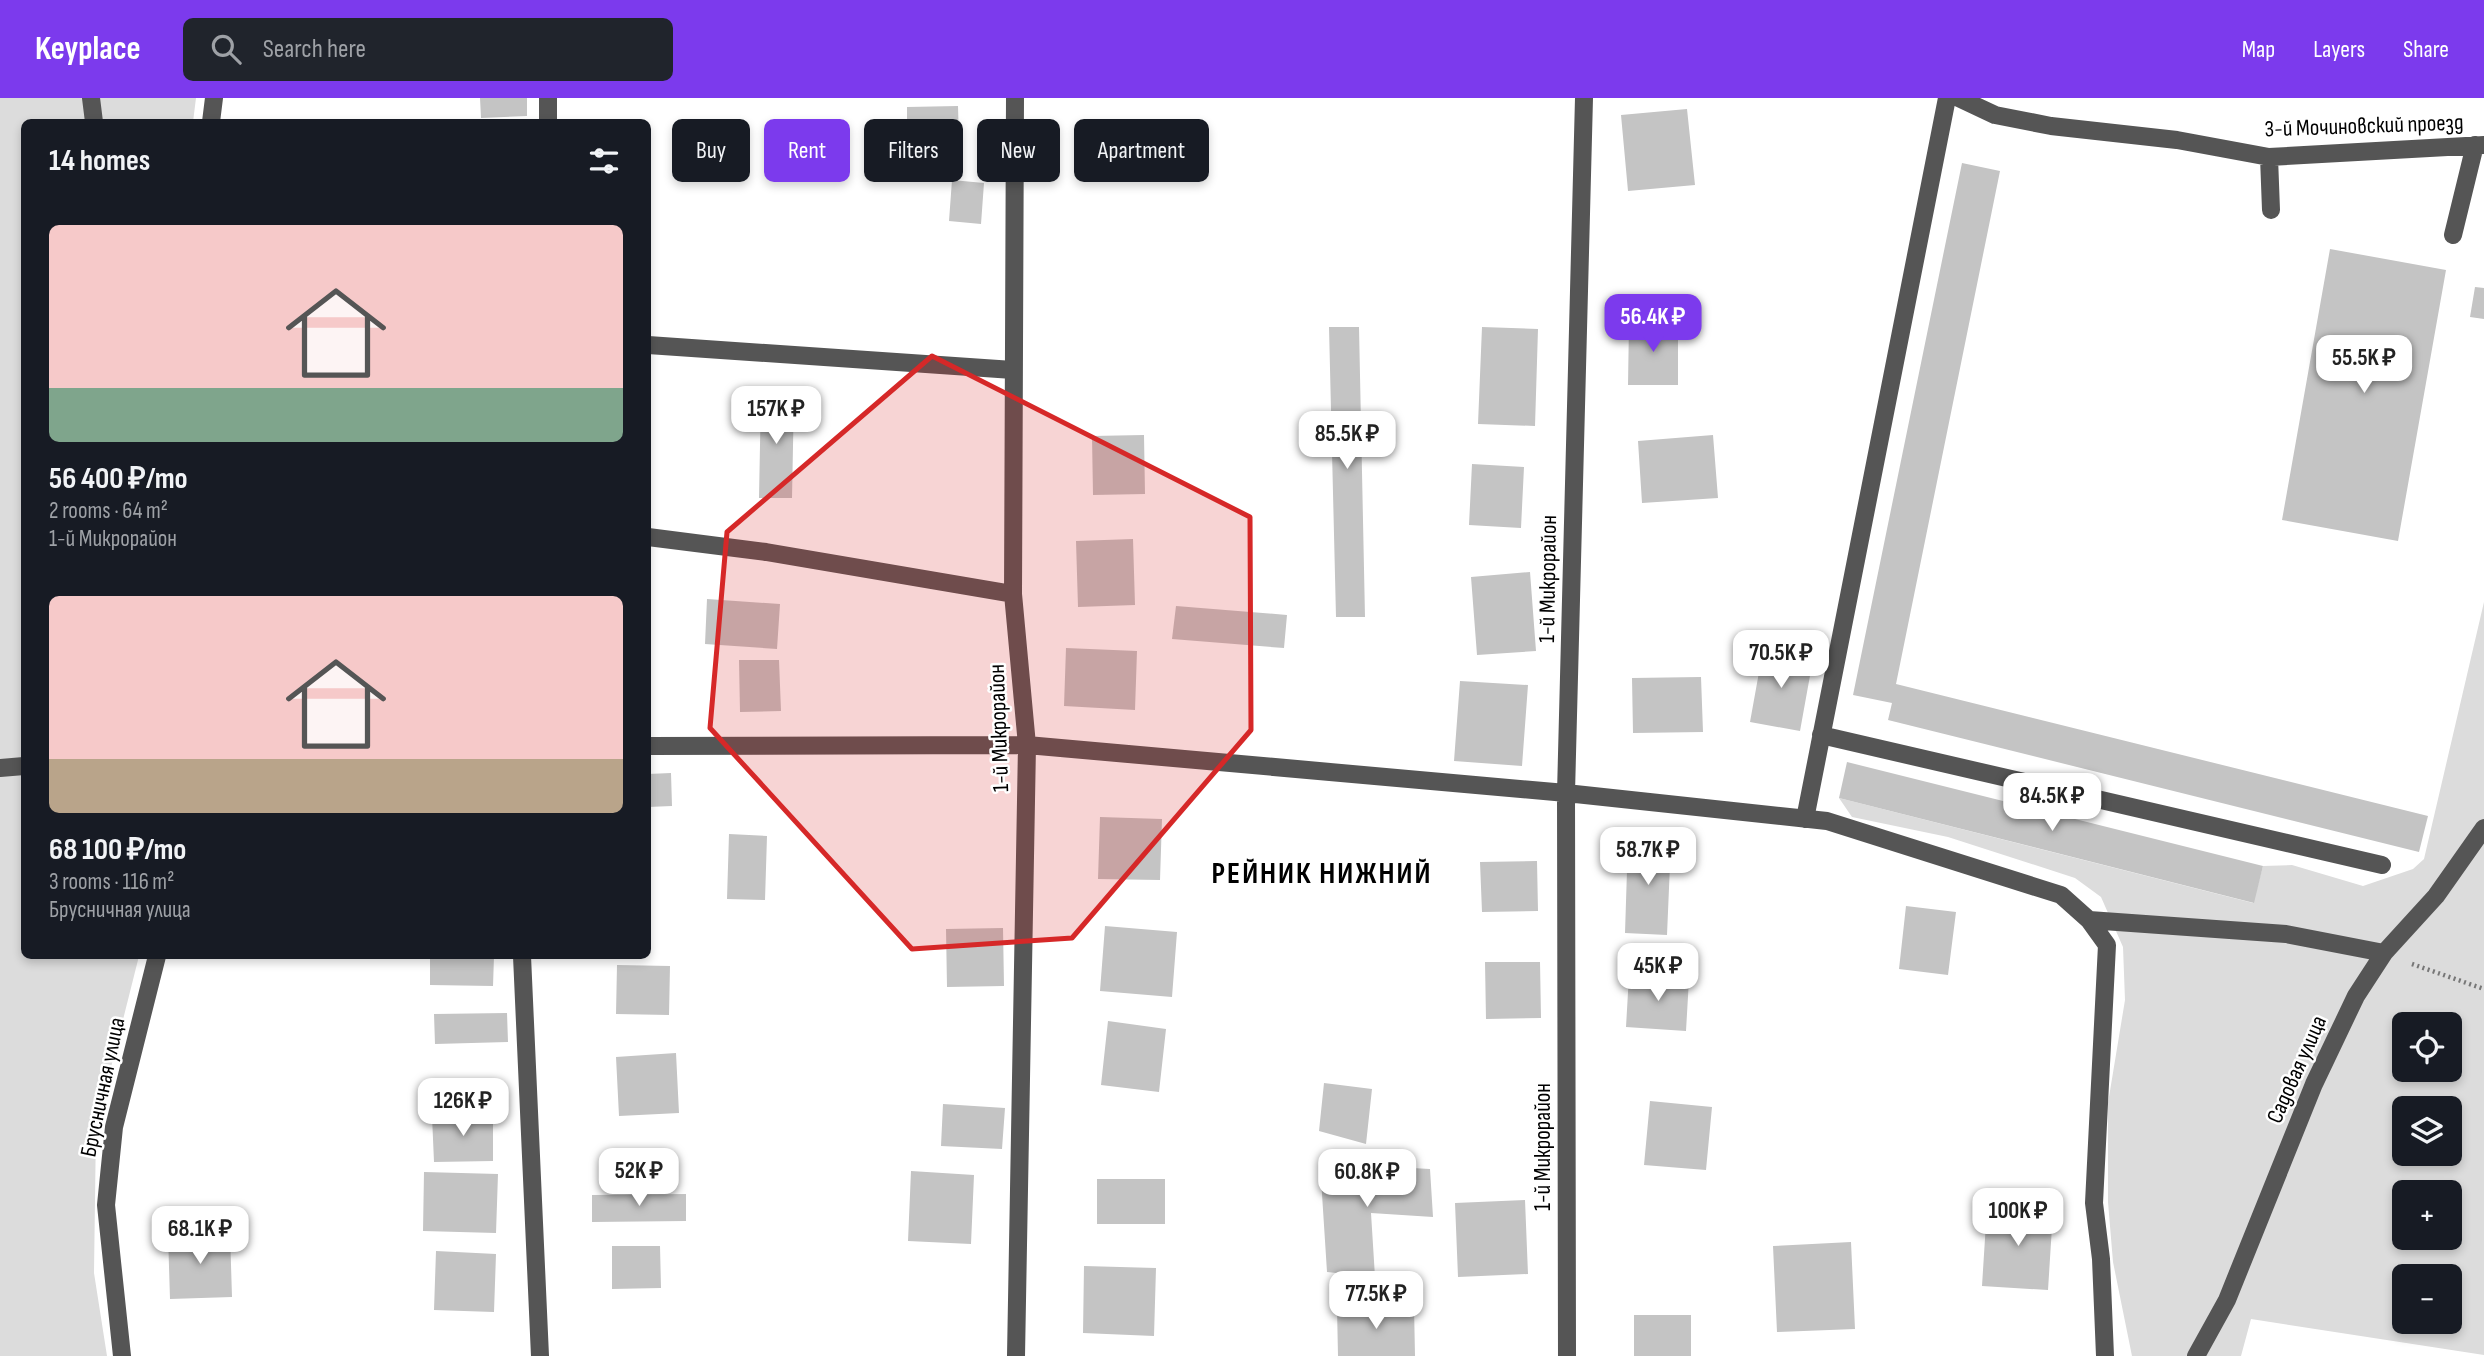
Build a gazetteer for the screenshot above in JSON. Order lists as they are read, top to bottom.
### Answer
{
  "streets": {
    "street": [
      "3-й Мочиновский проезд",
      "1-й Микрорайон",
      "Садовая улица",
      "Брусничная улица"
    ]
  },
  "districts": ["РЕЙНИК НИЖНИЙ"],
  "page": {
    "header": "Keyplace",
    "search": "Search here",
    "nav": ["Map", "Layers", "Share"],
    "chip": [
      "Buy",
      "Rent",
      "Filters",
      "New",
      "Apartment"
    ],
    "heading": "14 homes",
    "list": [
      {
        "name": "56 400 ₽/mo",
        "note": "2 rooms · 64 m² · 1-й Микрорайон"
      },
      {
        "name": "68 100 ₽/mo",
        "note": "3 rooms · 116 m² · Брусничная улица"
      }
    ],
    "price": [
      "56.4K ₽",
      "55.5K ₽",
      "157K ₽",
      "85.5K ₽",
      "70.5K ₽",
      "84.5K ₽",
      "58.7K ₽",
      "45K ₽",
      "126K ₽",
      "52K ₽",
      "60.8K ₽",
      "100K ₽",
      "68.1K ₽",
      "77.5K ₽"
    ],
    "map_buttons": ["+", "−"]
  }
}
